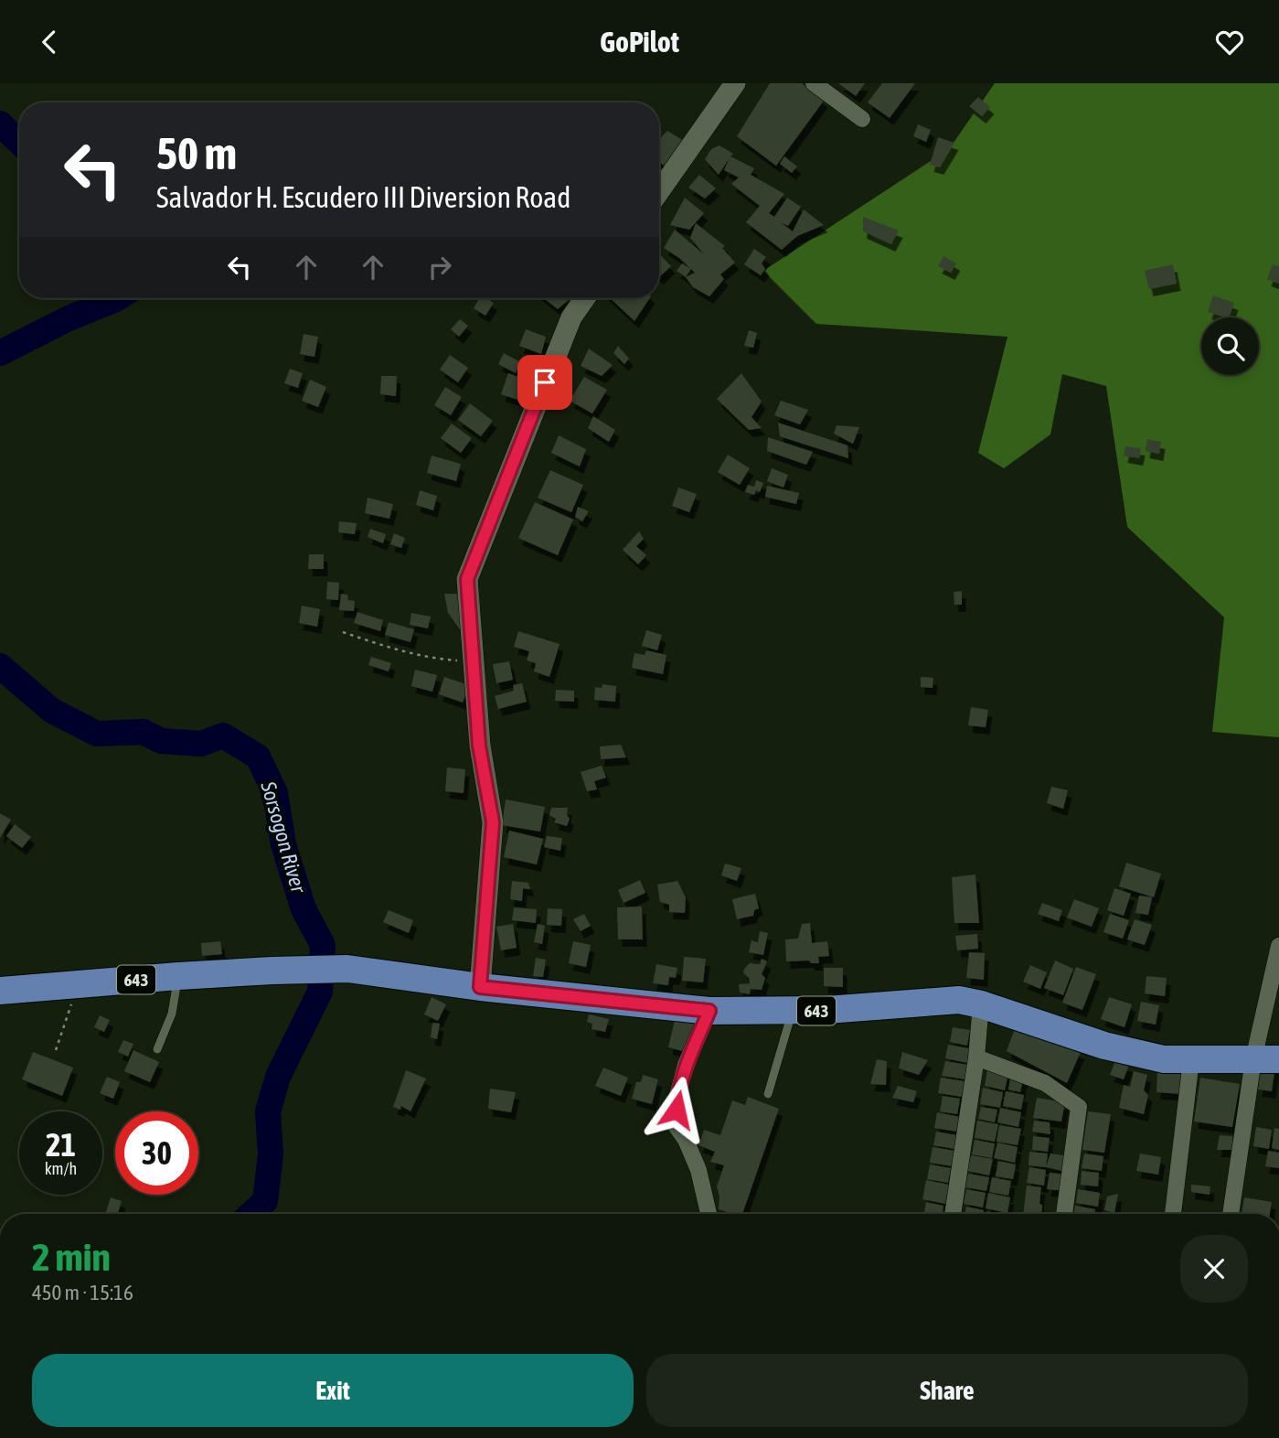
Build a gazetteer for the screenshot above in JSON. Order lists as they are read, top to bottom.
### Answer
{
  "streets": {
    "highway": ["643"]
  },
  "water": ["Sorsogon River"],
  "page": {
    "header": "GoPilot",
    "turn": ["50 m", "Salvador H. Escudero III Diversion Road"],
    "speed": "21 km/h",
    "limit": "30",
    "heading": ["2 min", "450 m · 15:16"],
    "buttons": ["Exit", "Share"]
  }
}
